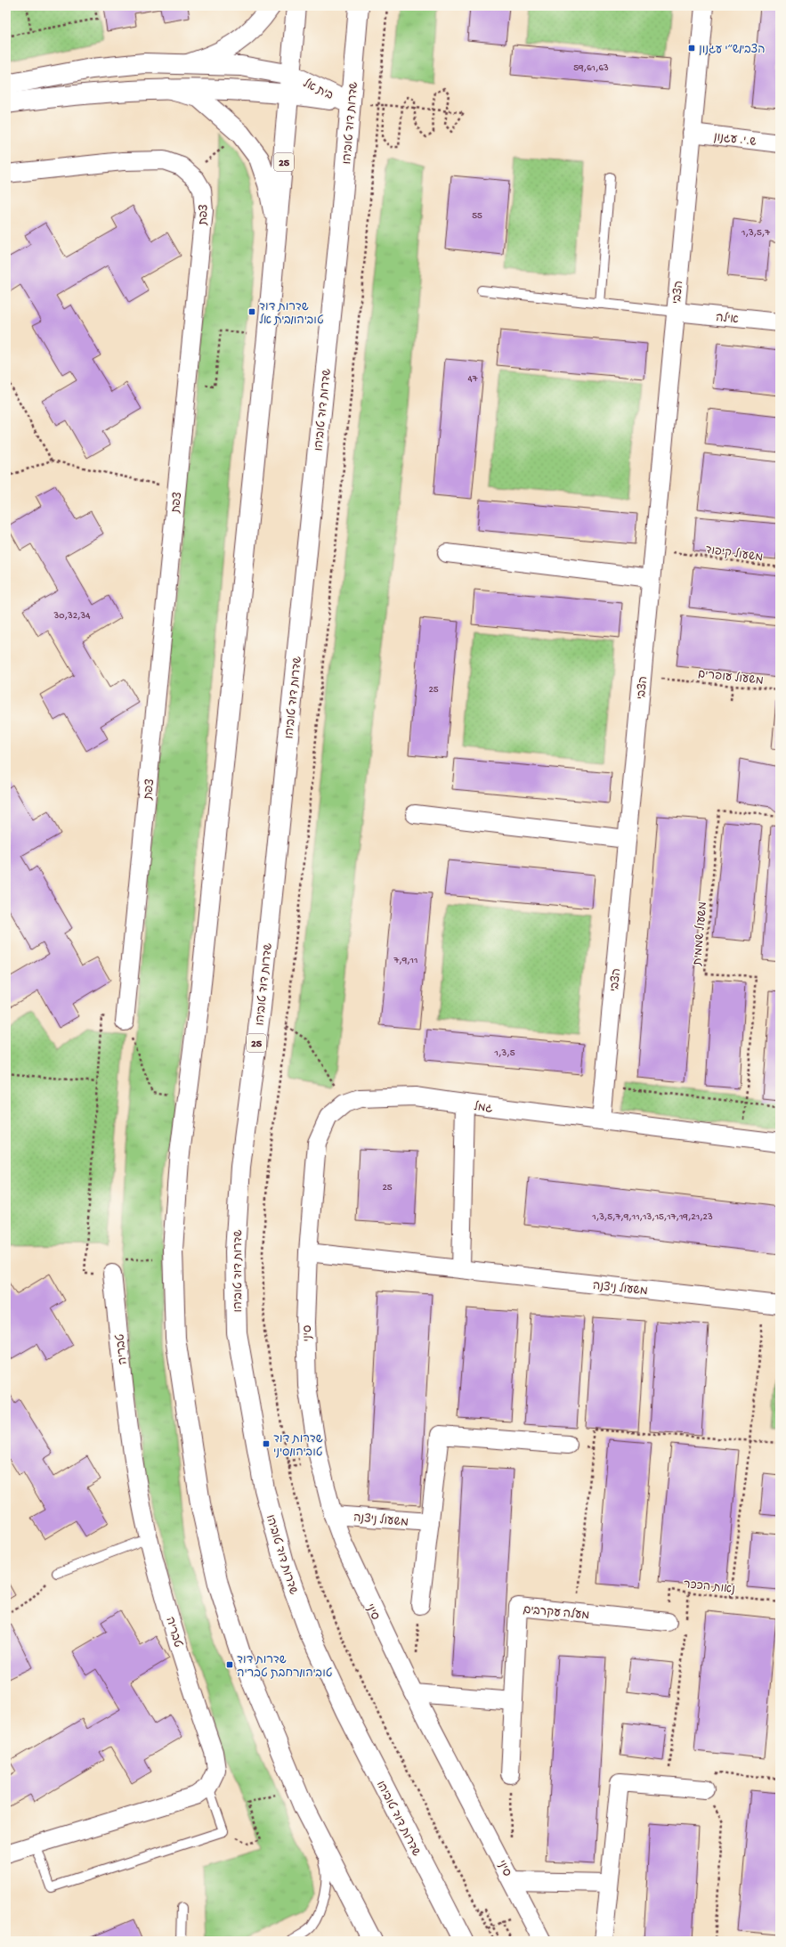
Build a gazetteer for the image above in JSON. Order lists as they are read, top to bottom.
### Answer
{
  "streets": {
    "main road": ["בית אל", "שדרות דוד טוביהו", "25"],
    "street": [
      "ש.י. עגנון",
      "צפת",
      "הצבי",
      "אילה",
      "גמל",
      "משעול ניצנה",
      "סיני",
      "טבריה",
      "מעלה עקרבים"
    ],
    "path": [
      "משעול קיפוד",
      "משעול עופרים",
      "משעול שממית",
      "נאות הככר"
    ]
  },
  "crossings": [
    ["בית אל", "שדרות דוד טוביהו"],
    ["בית אל", "25"],
    ["ש.י. עגנון", "הצבי"],
    ["הצבי", "אילה"],
    ["הצבי", "גמל"],
    ["משעול שממית", "גמל"],
    ["גמל", "משעול ניצנה"],
    ["גמל", "סיני"],
    ["משעול ניצנה", "סיני"],
    ["נאות הככר", "מעלה עקרבים"]
  ],
  "places": {
    "transit": [
      "הצבי/ש״י עגנון",
      "שדרות דוד טוביהו/בית אל",
      "שדרות דוד טוביהו/סיני",
      "שדרות דוד טוביהו/רחבת טבריה"
    ]
  },
  "house_numbers": [
    "59,61,63",
    "55",
    "1,3,5,7",
    "47",
    "30,32,34",
    "25",
    "7,9,11",
    "1,3,5",
    "25",
    "1,3,5,7,9,11,13,15,17,19,21,23"
  ]
}
